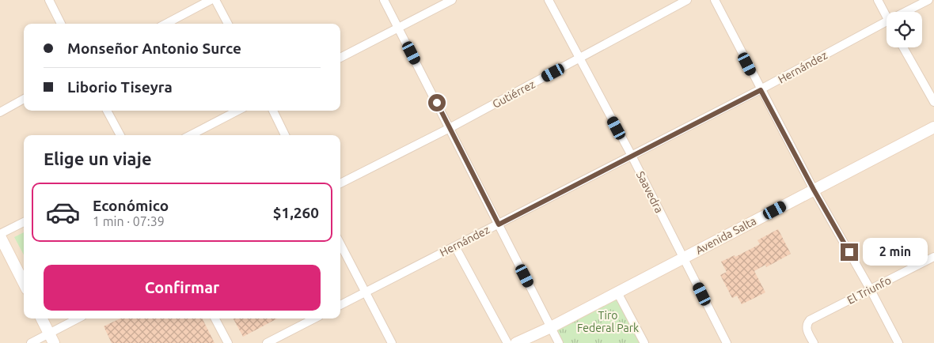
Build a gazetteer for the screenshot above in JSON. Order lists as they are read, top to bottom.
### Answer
{
  "streets": {
    "main road": ["Avenida Salta"],
    "street": [
      "Hernández",
      "Gutiérrez",
      "Saavedra",
      "El Triunfo"
    ]
  },
  "crossings": [
    ["Hernández", "Saavedra"],
    ["Gutiérrez", "Saavedra"],
    ["Saavedra", "Avenida Salta"]
  ],
  "parks": ["Tiro Federal Park"],
  "page": {
    "banner": ["Monseñor Antonio Surce", "Liborio Tiseyra"],
    "heading": "Elige un viaje",
    "list": [
      {
        "name": "Económico",
        "note": "1 min · 07:39",
        "value": "$1,260"
      }
    ],
    "bubble": "2 min",
    "buttons": "Confirmar"
  }
}
